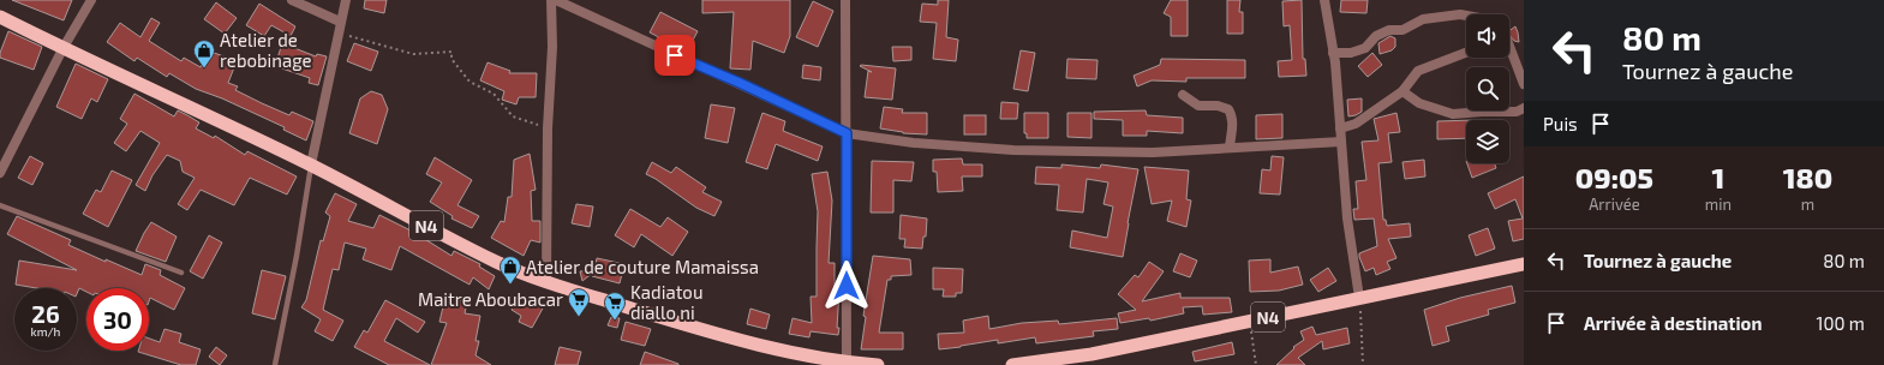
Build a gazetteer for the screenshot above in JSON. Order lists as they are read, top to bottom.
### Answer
{
  "streets": {
    "highway": ["N4"]
  },
  "places": {
    "shop": ["Atelier de rebobinage", "Atelier de couture Mamaissa"],
    "supermarket": ["Maitre Aboubacar", "Kadiatou diallo ni"]
  },
  "page": {
    "turn": ["80 m", "Tournez à gauche"],
    "then": "Puis",
    "eta": [
      "09:05",
      "Arrivée",
      "1",
      "min",
      "180",
      "m"
    ],
    "list": [
      {
        "name": "Tournez à gauche",
        "value": "80 m"
      },
      {
        "name": "Arrivée à destination",
        "value": "100 m"
      }
    ],
    "speed": "26 km/h",
    "limit": "30"
  }
}
